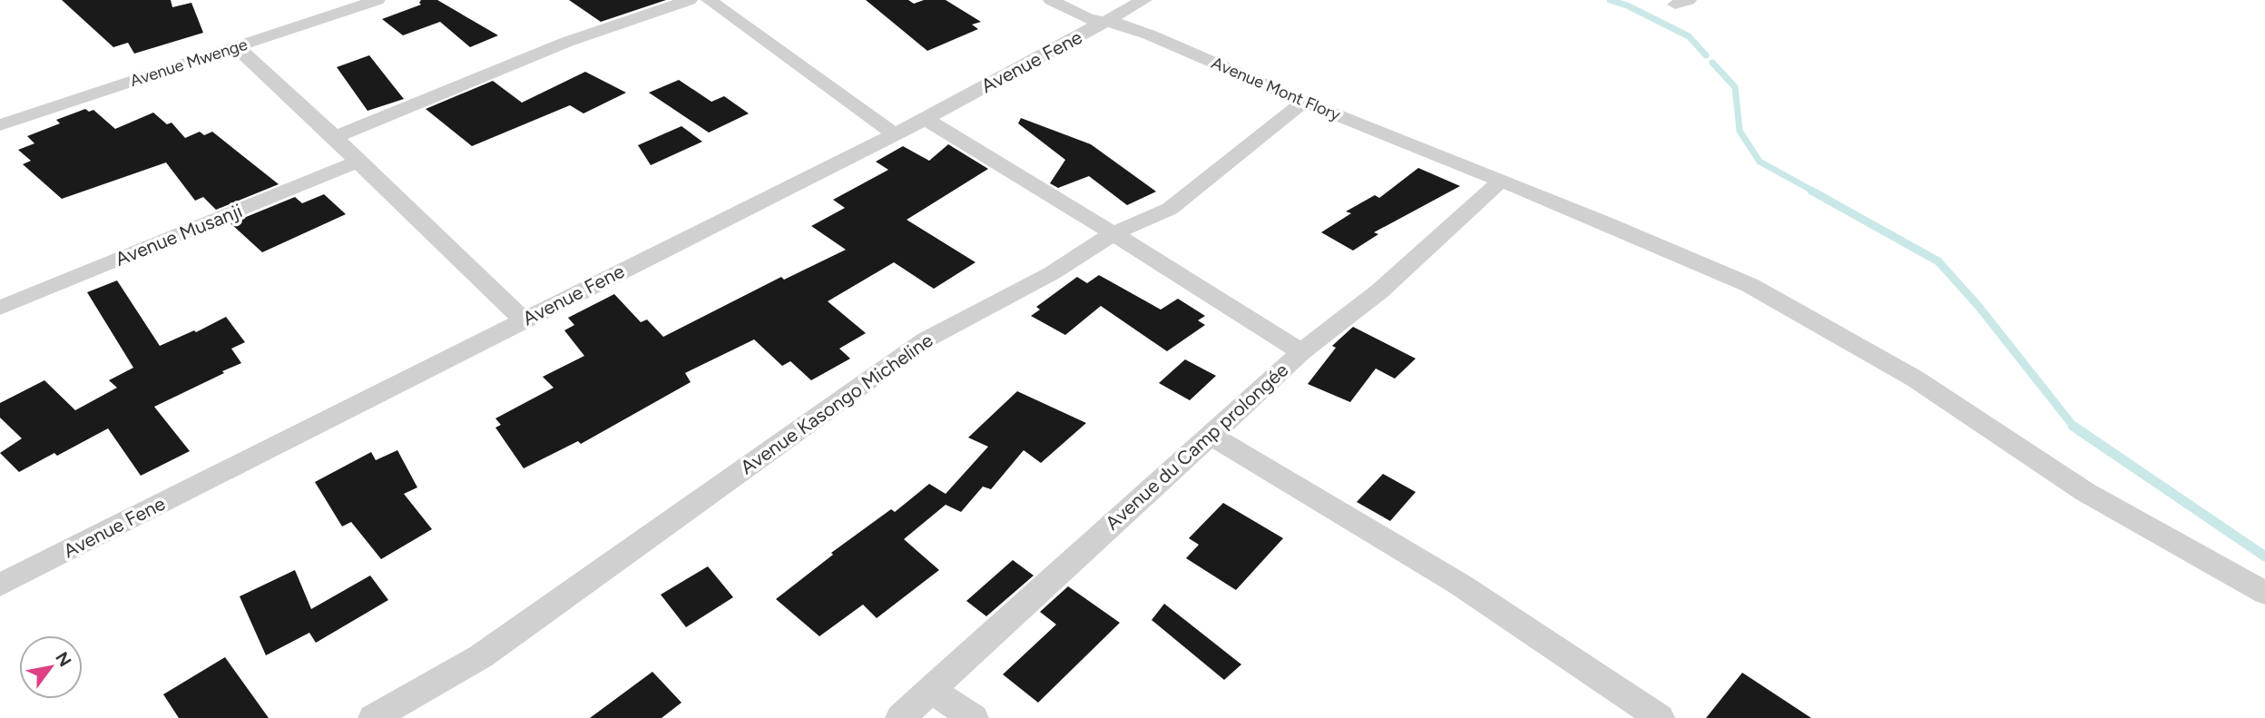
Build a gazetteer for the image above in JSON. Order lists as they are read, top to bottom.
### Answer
{
  "streets": {
    "street": [
      "Avenue Fene",
      "Avenue Mwenge",
      "Avenue Mont Flory",
      "Avenue Musanji",
      "Avenue Kasongo Micheline",
      "Avenue du Camp prolongée"
    ]
  },
  "crossings": [
    ["Avenue Fene", "Avenue Mont Flory"],
    ["Avenue Mont Flory", "Avenue Kasongo Micheline"],
    ["Avenue Mont Flory", "Avenue du Camp prolongée"]
  ],
  "north": "top right"
}
